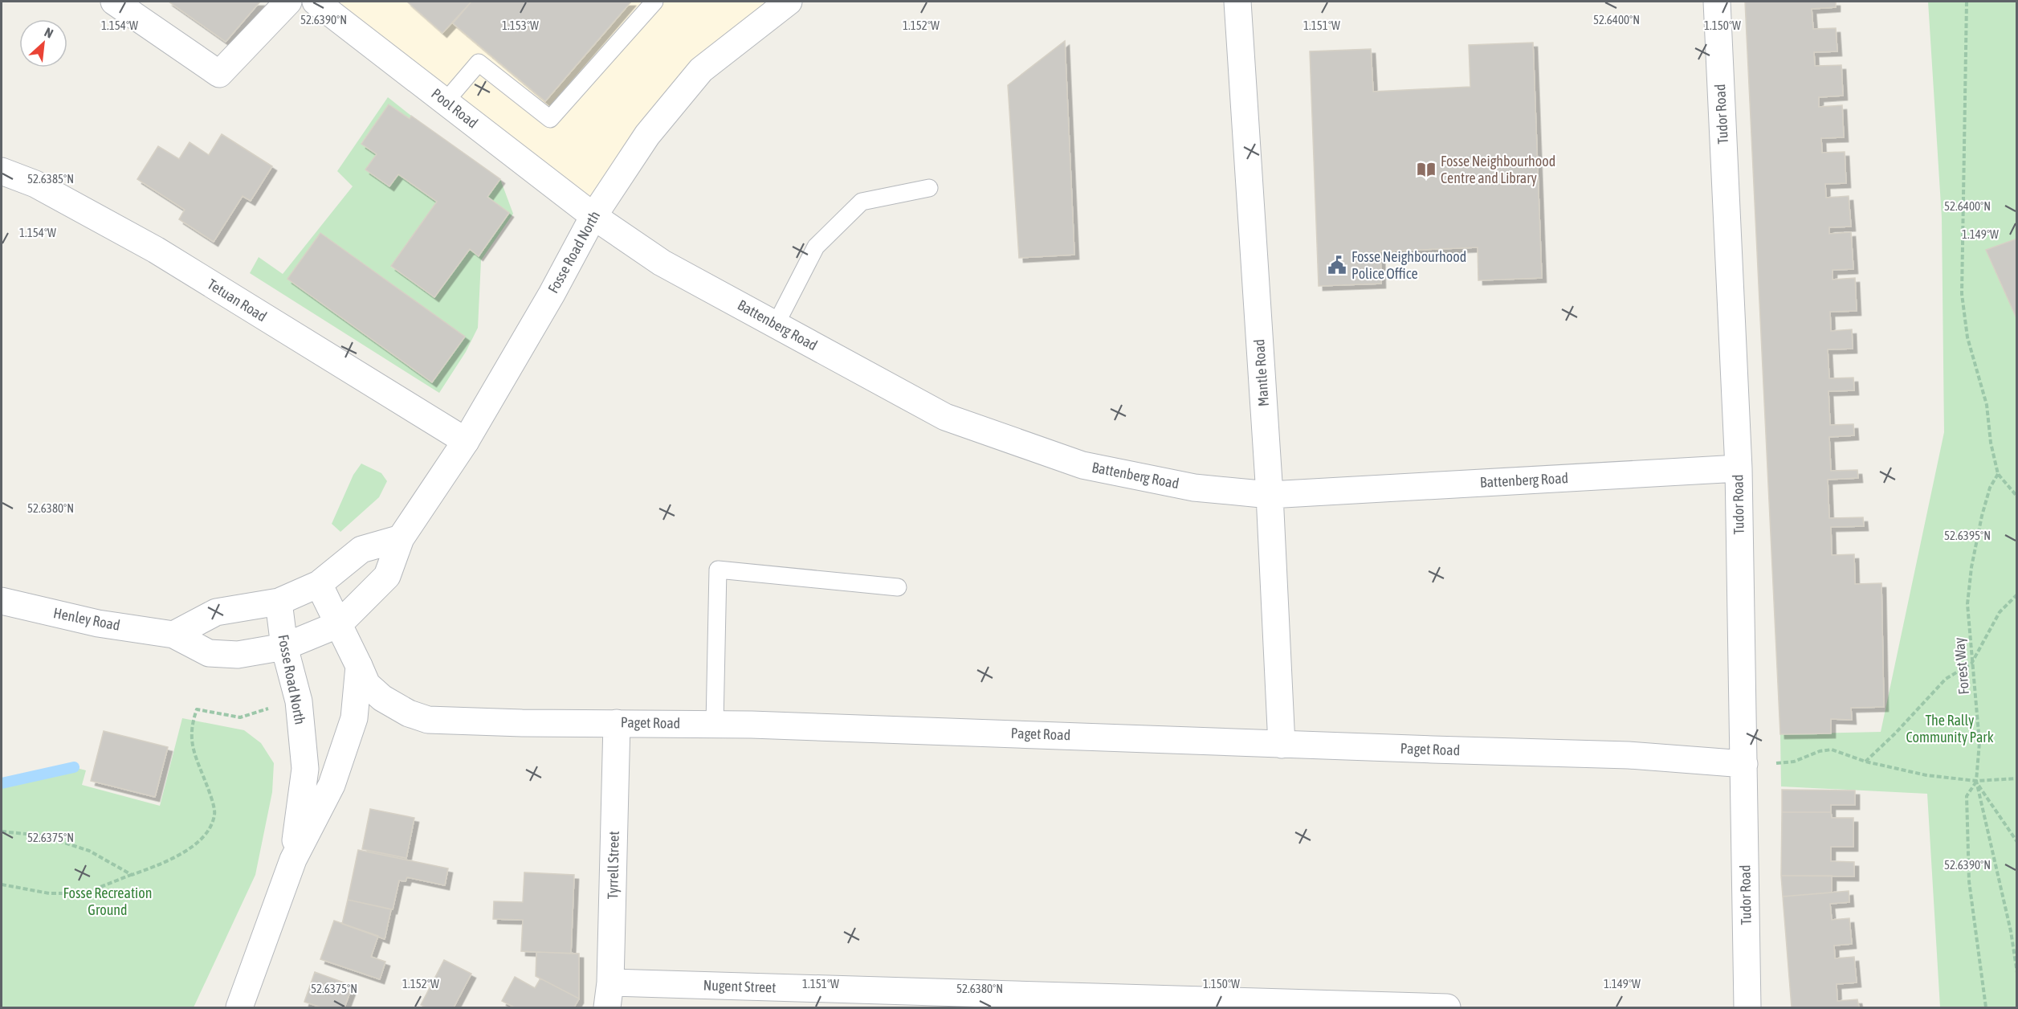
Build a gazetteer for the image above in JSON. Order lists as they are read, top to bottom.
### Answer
{
  "streets": {
    "street": [
      "Pool Road",
      "Tudor Road",
      "Fosse Road North",
      "Tetuan Road",
      "Battenberg Road",
      "Mantle Road",
      "Henley Road",
      "Paget Road",
      "Tyrrell Street",
      "Nugent Street"
    ],
    "path": ["Forest Way"]
  },
  "crossings": [
    ["Pool Road", "Fosse Road North"],
    ["Pool Road", "Battenberg Road"],
    ["Tudor Road", "Battenberg Road"],
    ["Tudor Road", "Paget Road"],
    ["Fosse Road North", "Tetuan Road"],
    ["Fosse Road North", "Battenberg Road"],
    ["Fosse Road North", "Henley Road"],
    ["Fosse Road North", "Paget Road"],
    ["Battenberg Road", "Mantle Road"],
    ["Mantle Road", "Paget Road"],
    ["Paget Road", "Tyrrell Street"],
    ["Tyrrell Street", "Nugent Street"]
  ],
  "parks": ["The Rally Community Park", "Fosse Recreation Ground"],
  "places": {
    "library": ["Fosse Neighbourhood Centre and Library"],
    "public building": ["Fosse Neighbourhood Police Office"]
  },
  "north": "top right",
  "coordinates": [
    "52.6390°N",
    "52.6400°N",
    "1.154°W",
    "1.153°W",
    "1.152°W",
    "1.151°W",
    "1.150°W",
    "52.6385°N",
    "1.149°W",
    "52.6380°N",
    "52.6395°N",
    "52.6375°N"
  ]
}
